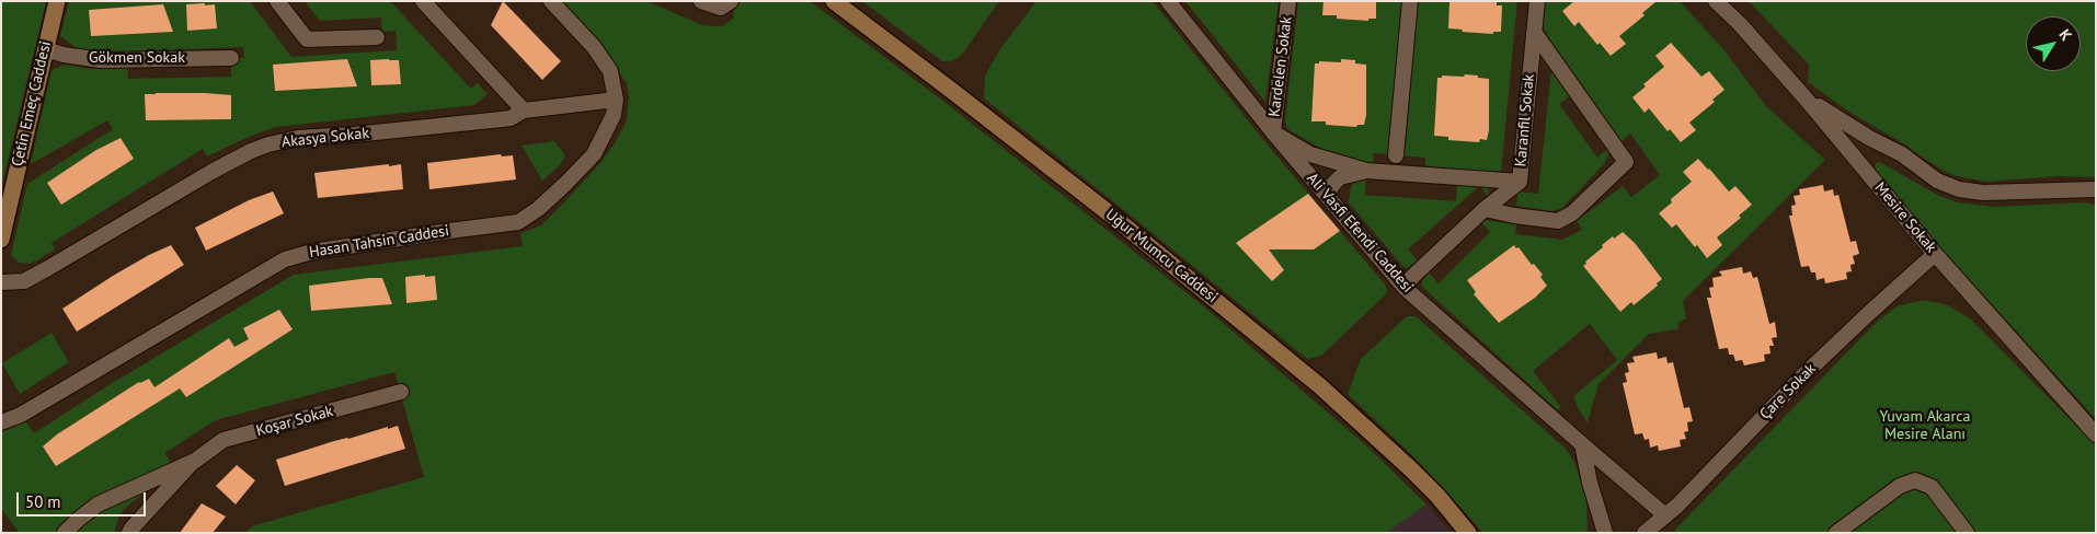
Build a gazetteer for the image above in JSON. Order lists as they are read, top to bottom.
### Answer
{
  "streets": {
    "street": [
      "Gökmen Sokak",
      "Kardelen Sokak",
      "Çetin Emeç Caddesi",
      "Karanfil Sokak",
      "Akasya Sokak",
      "Mesire Sokak",
      "Ali Vasfi Efendi Caddesi",
      "Hasan Tahsin Caddesi",
      "Uğur Mumcu Caddesi",
      "Çare Sokak",
      "Koşar Sokak"
    ]
  },
  "crossings": [
    ["Gökmen Sokak", "Çetin Emeç Caddesi"],
    ["Kardelen Sokak", "Ali Vasfi Efendi Caddesi"],
    ["Karanfil Sokak", "Ali Vasfi Efendi Caddesi"],
    ["Akasya Sokak", "Hasan Tahsin Caddesi"],
    ["Mesire Sokak", "Çare Sokak"],
    ["Ali Vasfi Efendi Caddesi", "Çare Sokak"]
  ],
  "parks": ["Yuvam Akarca Mesire Alanı"],
  "scale_bar": "50 m",
  "north": "top right"
}
